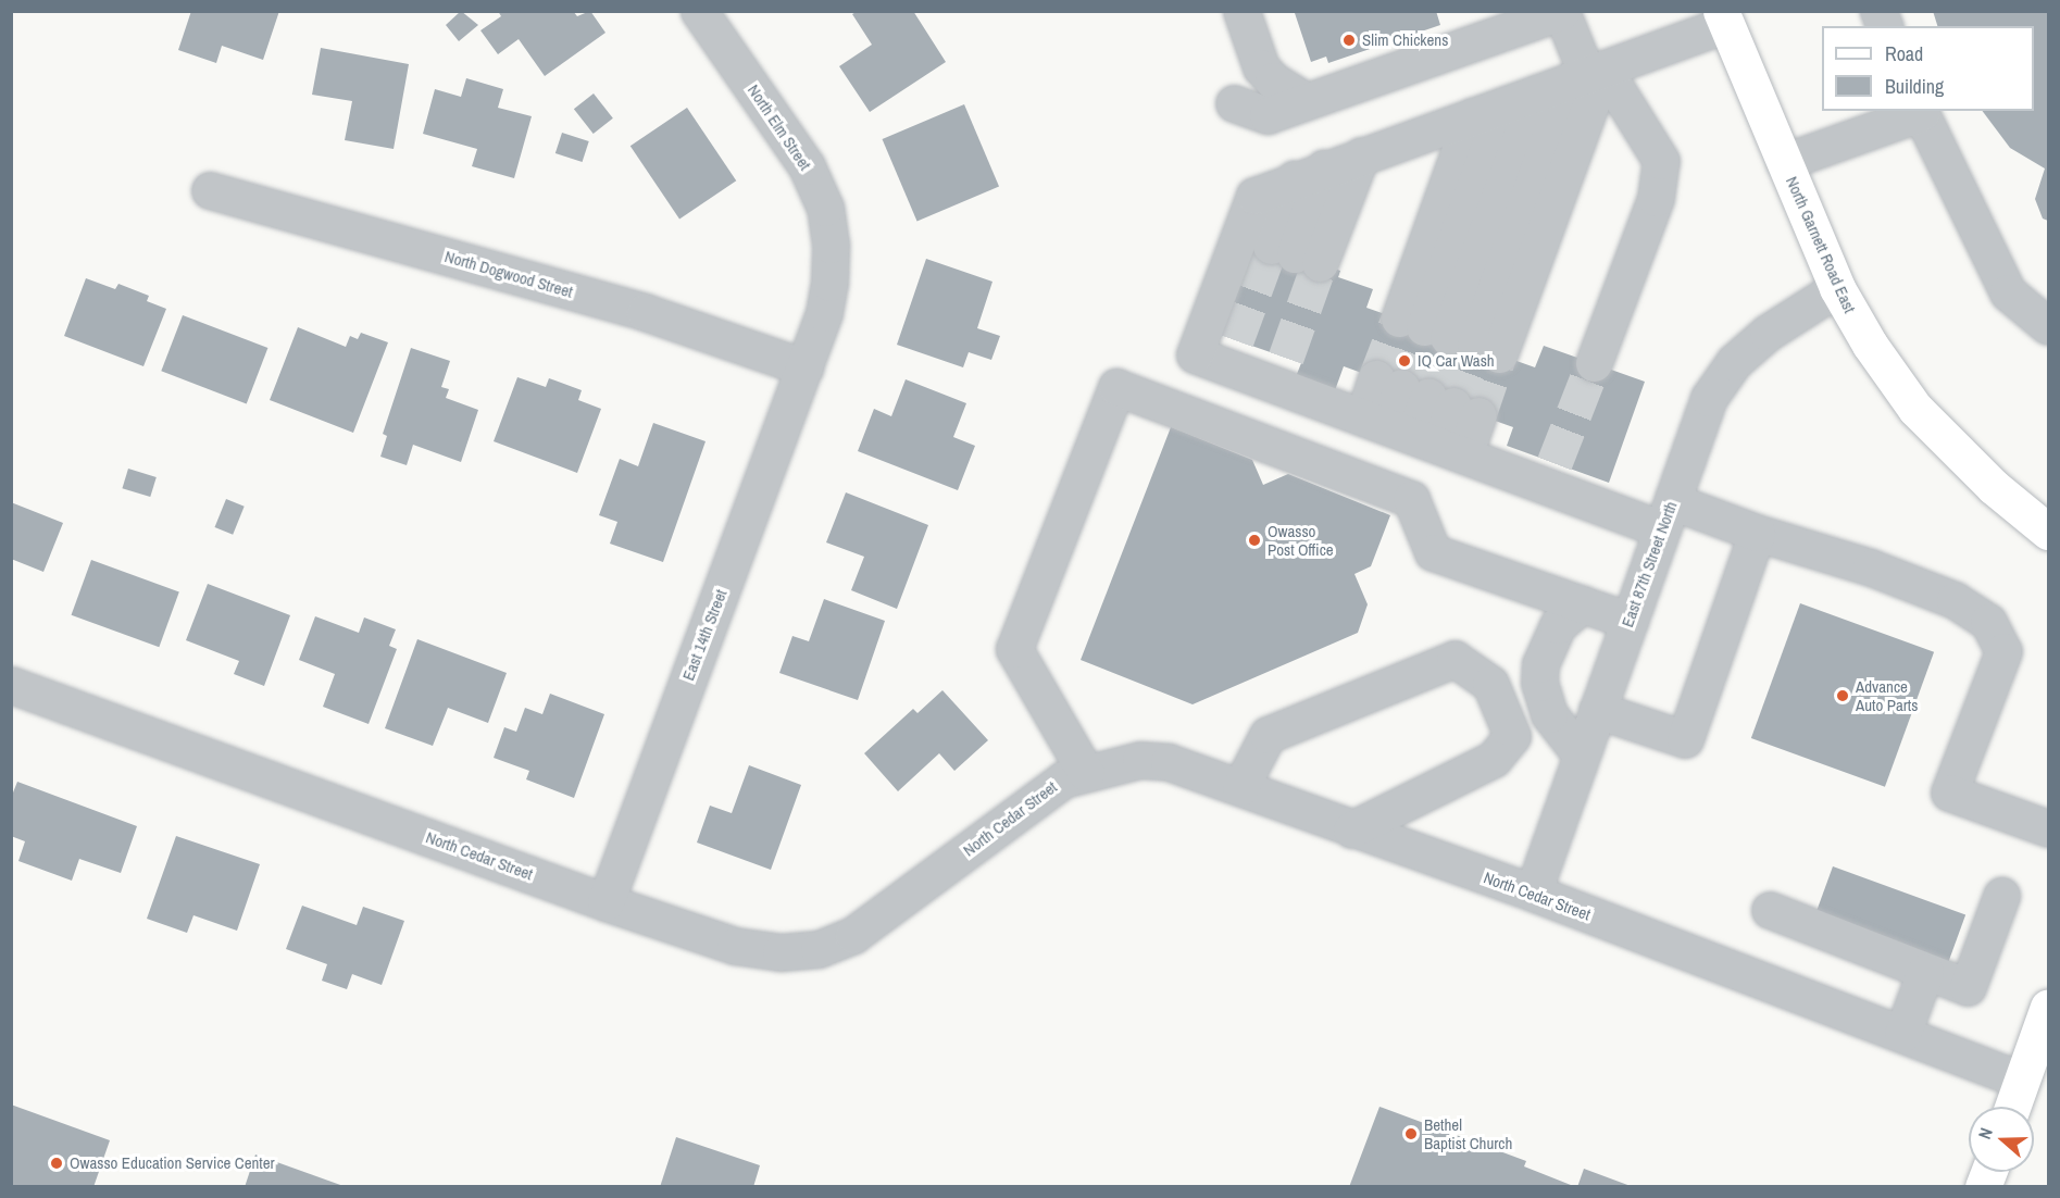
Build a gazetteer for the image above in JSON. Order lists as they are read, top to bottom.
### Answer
{
  "streets": {
    "main road": ["North Garnett Road East"],
    "street": [
      "North Elm Street",
      "North Dogwood Street",
      "East 87th Street North",
      "East 14th Street",
      "North Cedar Street"
    ]
  },
  "crossings": [
    ["North Elm Street", "North Dogwood Street"],
    ["North Elm Street", "East 14th Street"],
    ["North Garnett Road East", "East 87th Street North"],
    ["North Dogwood Street", "East 14th Street"],
    ["East 87th Street North", "North Cedar Street"],
    ["East 14th Street", "North Cedar Street"]
  ],
  "places": [
    "Slim Chickens",
    "IQ Car Wash",
    "Owasso Post Office",
    "Advance Auto Parts",
    "Bethel Baptist Church",
    "Owasso Education Service Center"
  ],
  "legend": ["Road", "Building"],
  "north": "left"
}
